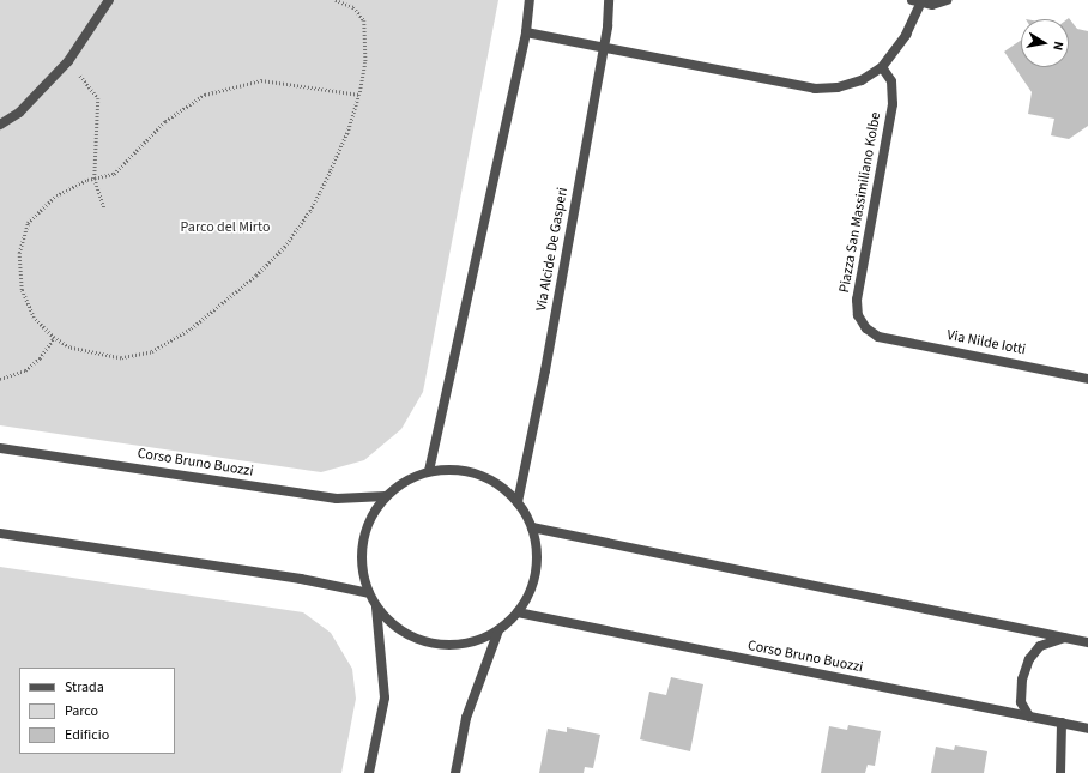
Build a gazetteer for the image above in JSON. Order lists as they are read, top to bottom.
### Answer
{
  "streets": {
    "street": [
      "Piazza San Massimiliano Kolbe",
      "Via Alcide De Gasperi",
      "Via Nilde Iotti",
      "Corso Bruno Buozzi"
    ]
  },
  "crossings": [
    ["Piazza San Massimiliano Kolbe", "Via Nilde Iotti"]
  ],
  "parks": ["Parco del Mirto"],
  "legend": ["Strada", "Parco", "Edificio"],
  "north": "right"
}
